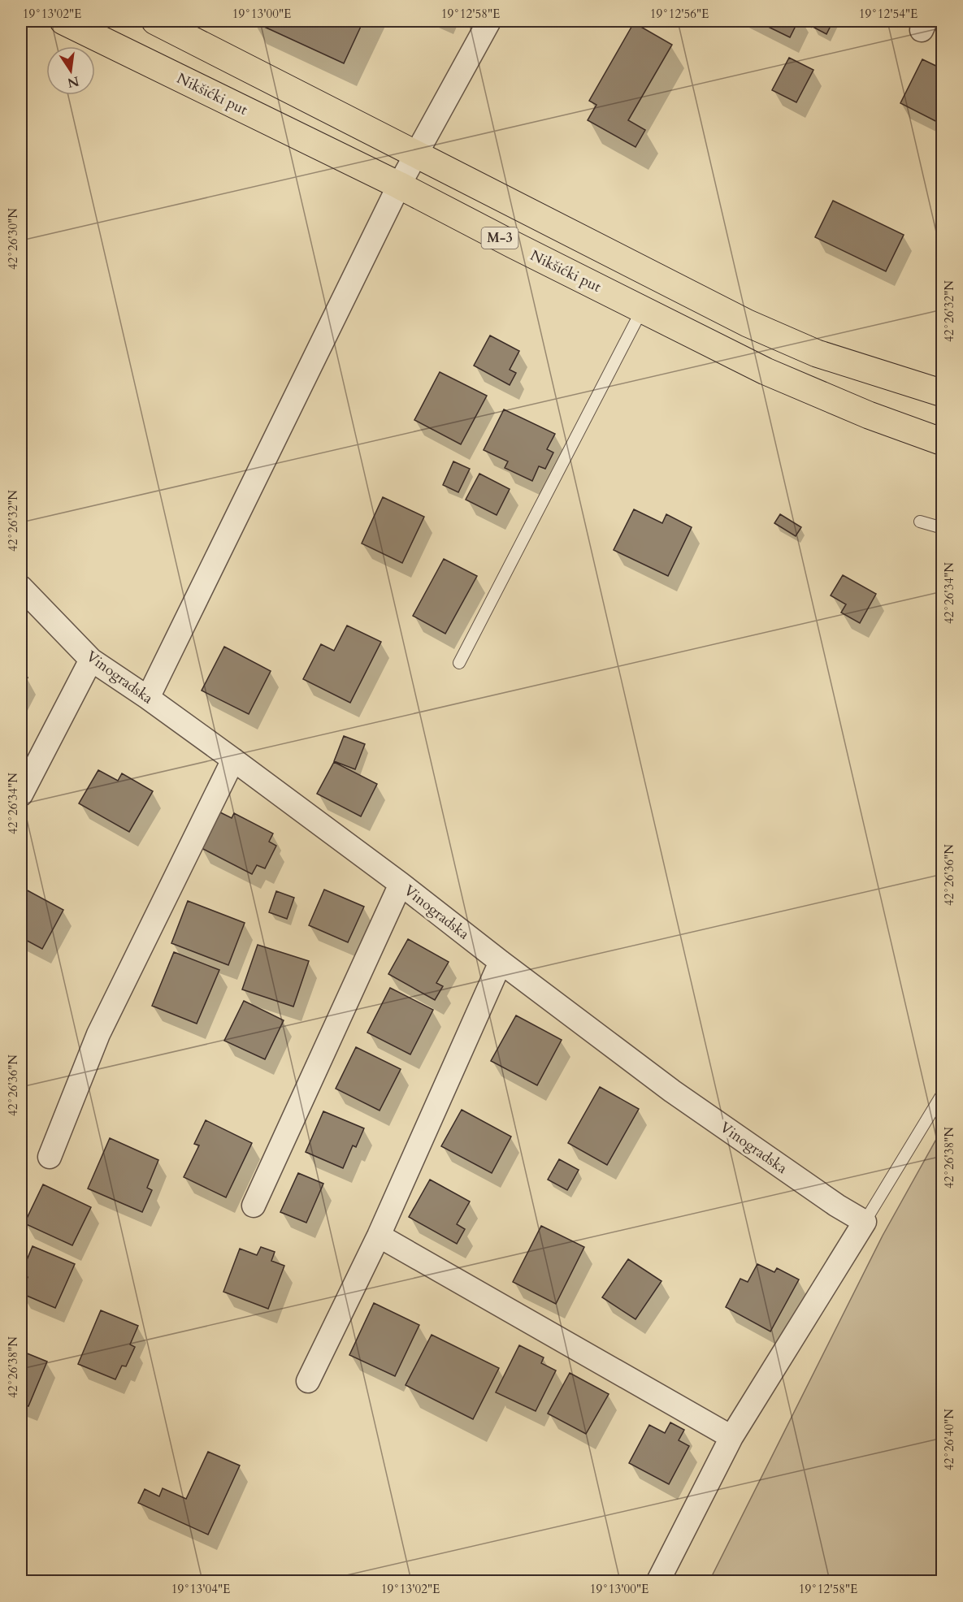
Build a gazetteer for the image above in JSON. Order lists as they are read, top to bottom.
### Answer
{
  "streets": {
    "main road": ["Nikšićki put", "M-3"],
    "street": ["Vinogradska"]
  },
  "north": "bottom",
  "coordinates": [
    "19°13'02\"E",
    "19°13'00\"E",
    "19°12'58\"E",
    "19°12'56\"E",
    "19°12'54\"E",
    "42°26'30\"N",
    "42°26'32\"N",
    "42°26'34\"N",
    "42°26'36\"N",
    "42°26'38\"N",
    "42°26'40\"N",
    "19°13'04\"E"
  ]
}
